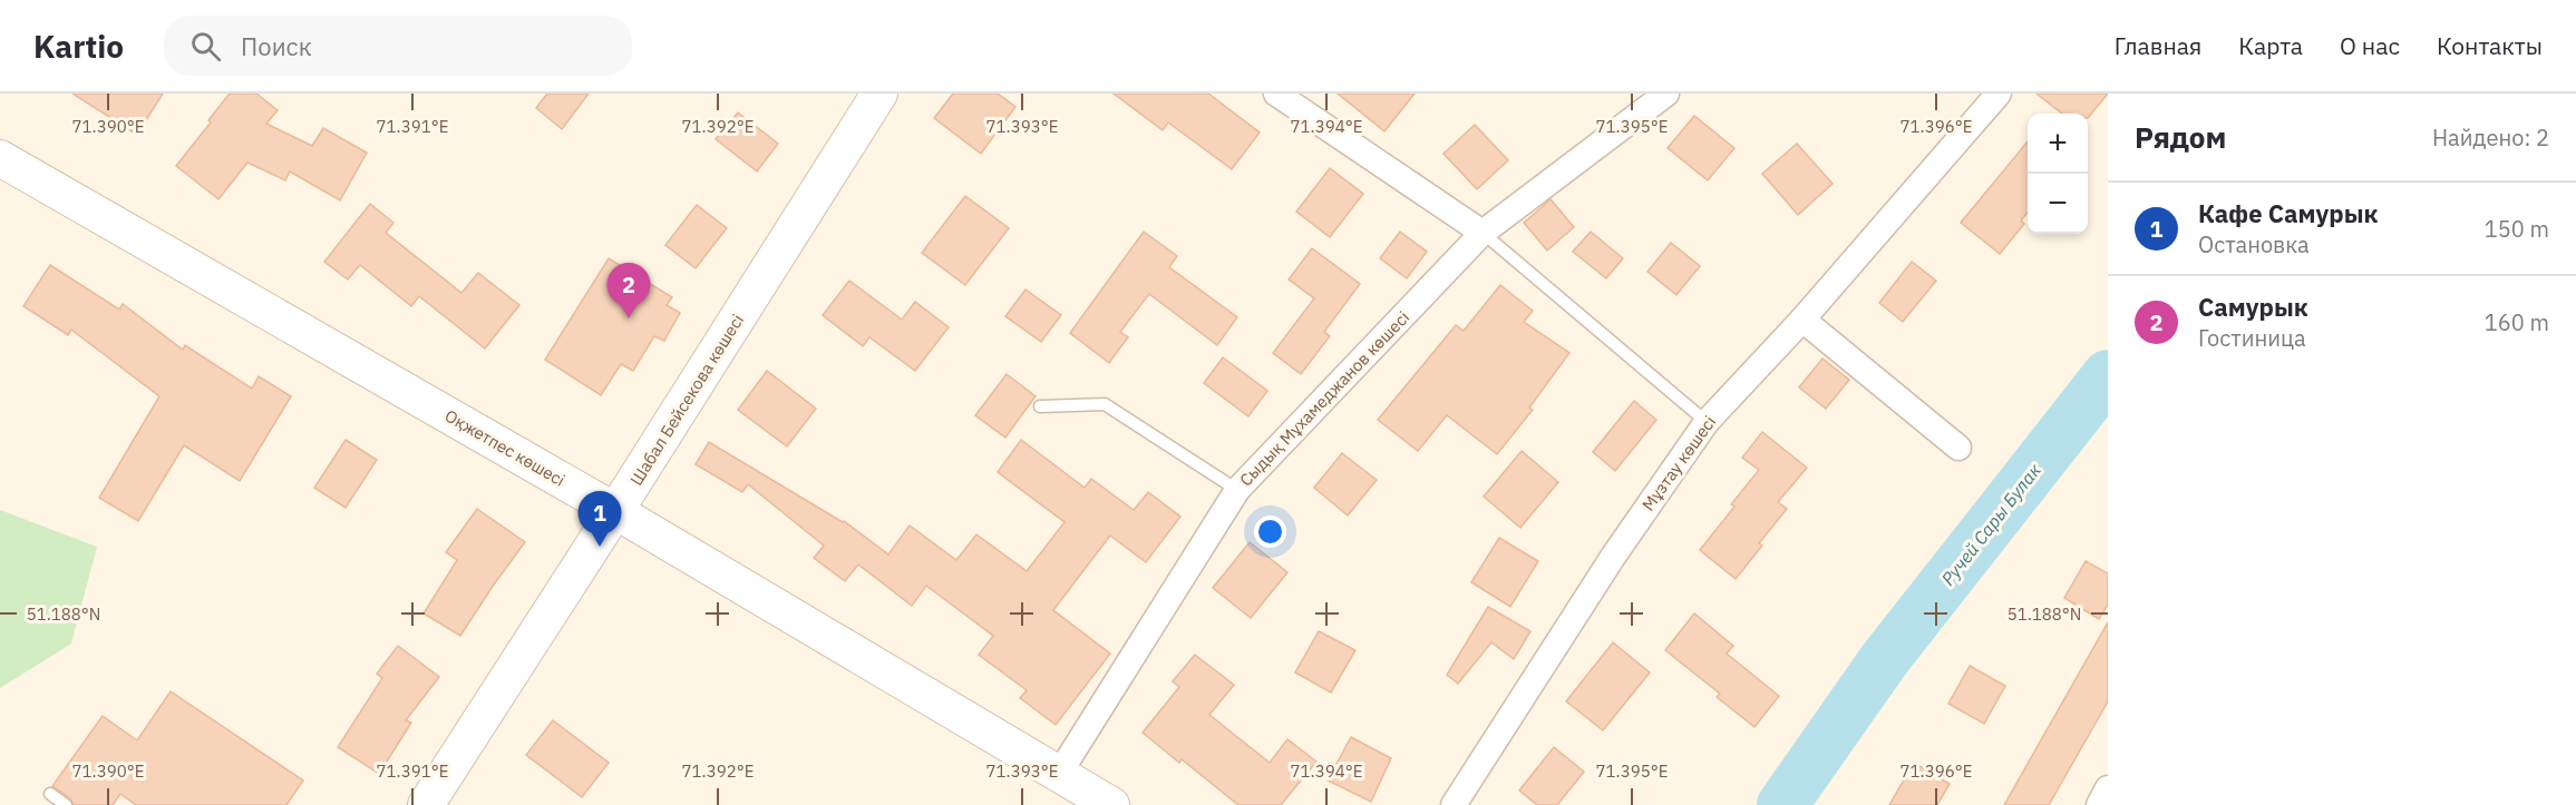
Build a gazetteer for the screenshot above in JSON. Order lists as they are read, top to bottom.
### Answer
{
  "streets": {
    "street": [
      "Сыдық Мұхамеджанов көшесі",
      "Шабал Бейсекова көшесі",
      "Оқжетпес көшесі",
      "Мұзтау көшесі"
    ]
  },
  "crossings": [
    ["Сыдық Мұхамеджанов көшесі", "Оқжетпес көшесі"],
    ["Шабал Бейсекова көшесі", "Оқжетпес көшесі"]
  ],
  "water": ["Ручей Сары Булак"],
  "page": {
    "header": "Kartio",
    "search": "Поиск",
    "nav": [
      "Главная",
      "Карта",
      "О нас",
      "Контакты"
    ],
    "heading": ["Рядом", "Найдено: 2"],
    "map_buttons": ["+", "−"],
    "list": [
      {
        "mark": "1",
        "name": "Кафе Самурык",
        "note": "Остановка",
        "value": "150 m"
      },
      {
        "mark": "2",
        "name": "Самурык",
        "note": "Гостиница",
        "value": "160 m"
      }
    ],
    "pins": ["2", "1"]
  },
  "coordinates": [
    "71.390°E",
    "71.391°E",
    "71.392°E",
    "71.393°E",
    "71.394°E",
    "71.395°E",
    "71.396°E",
    "51.188°N"
  ]
}
